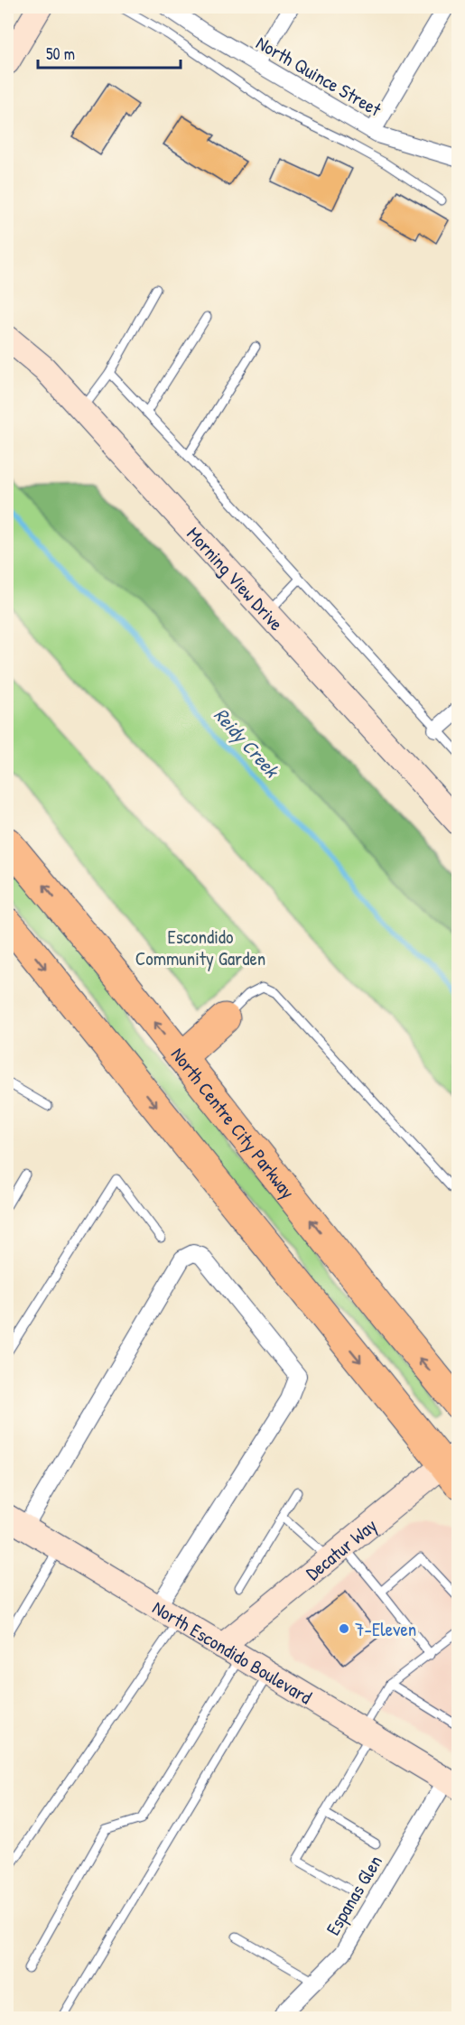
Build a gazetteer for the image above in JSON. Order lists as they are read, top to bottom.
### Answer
{
  "streets": {
    "highway": ["North Centre City Parkway"],
    "street": [
      "North Quince Street",
      "Morning View Drive",
      "Decatur Way",
      "North Escondido Boulevard",
      "Espanas Glen"
    ]
  },
  "crossings": [
    ["Decatur Way", "North Escondido Boulevard"],
    ["North Escondido Boulevard", "Espanas Glen"]
  ],
  "water": ["Reidy Creek"],
  "parks": ["Escondido Community Garden"],
  "places": ["7-Eleven"],
  "scale_bar": "50 m"
}
